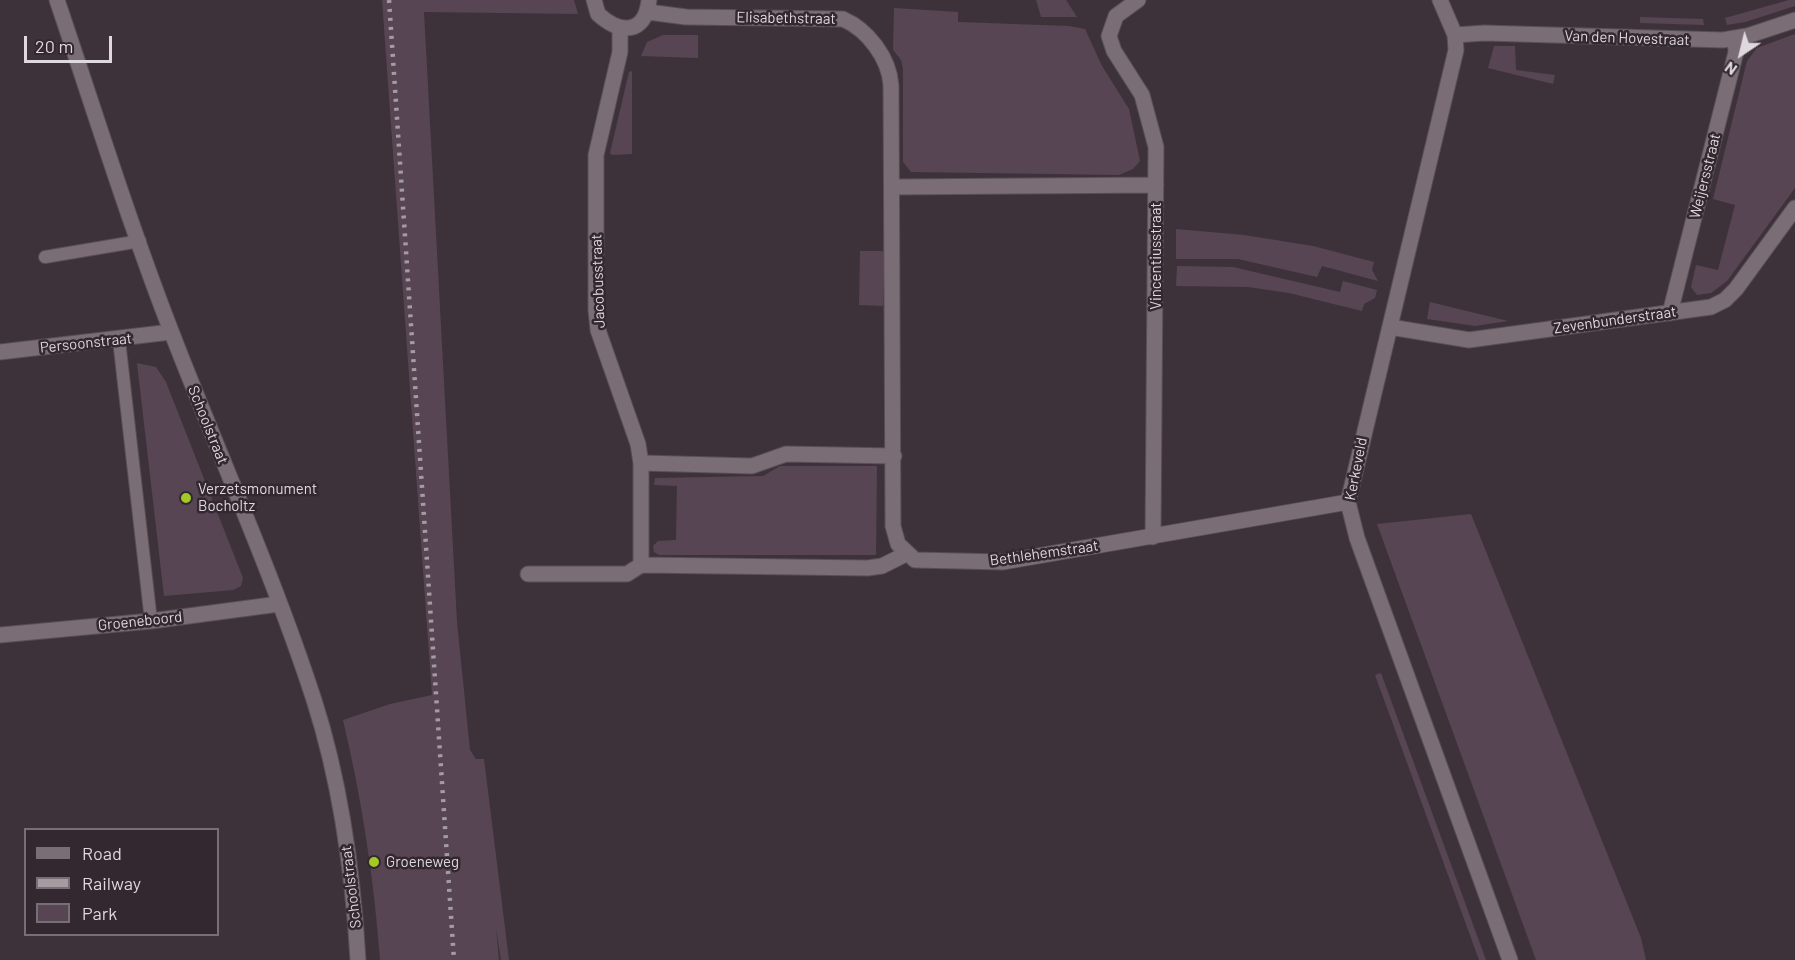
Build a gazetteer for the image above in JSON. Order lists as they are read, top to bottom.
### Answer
{
  "streets": {
    "street": [
      "Elisabethstraat",
      "Van den Hovestraat",
      "Weijersstraat",
      "Vincentiusstraat",
      "Jacobusstraat",
      "Zevenbunderstraat",
      "Persoonstraat",
      "Schoolstraat",
      "Kerkeveld",
      "Bethlehemstraat",
      "Groeneboord"
    ]
  },
  "crossings": [
    ["Elisabethstraat", "Bethlehemstraat"],
    ["Van den Hovestraat", "Weijersstraat"],
    ["Van den Hovestraat", "Kerkeveld"],
    ["Weijersstraat", "Zevenbunderstraat"],
    ["Vincentiusstraat", "Bethlehemstraat"],
    ["Zevenbunderstraat", "Kerkeveld"],
    ["Persoonstraat", "Schoolstraat"],
    ["Schoolstraat", "Groeneboord"],
    ["Kerkeveld", "Bethlehemstraat"]
  ],
  "places": ["Verzetsmonument Bocholtz", "Groeneweg"],
  "legend": ["Road", "Railway", "Park"],
  "scale_bar": "20 m",
  "north": "bottom left"
}
